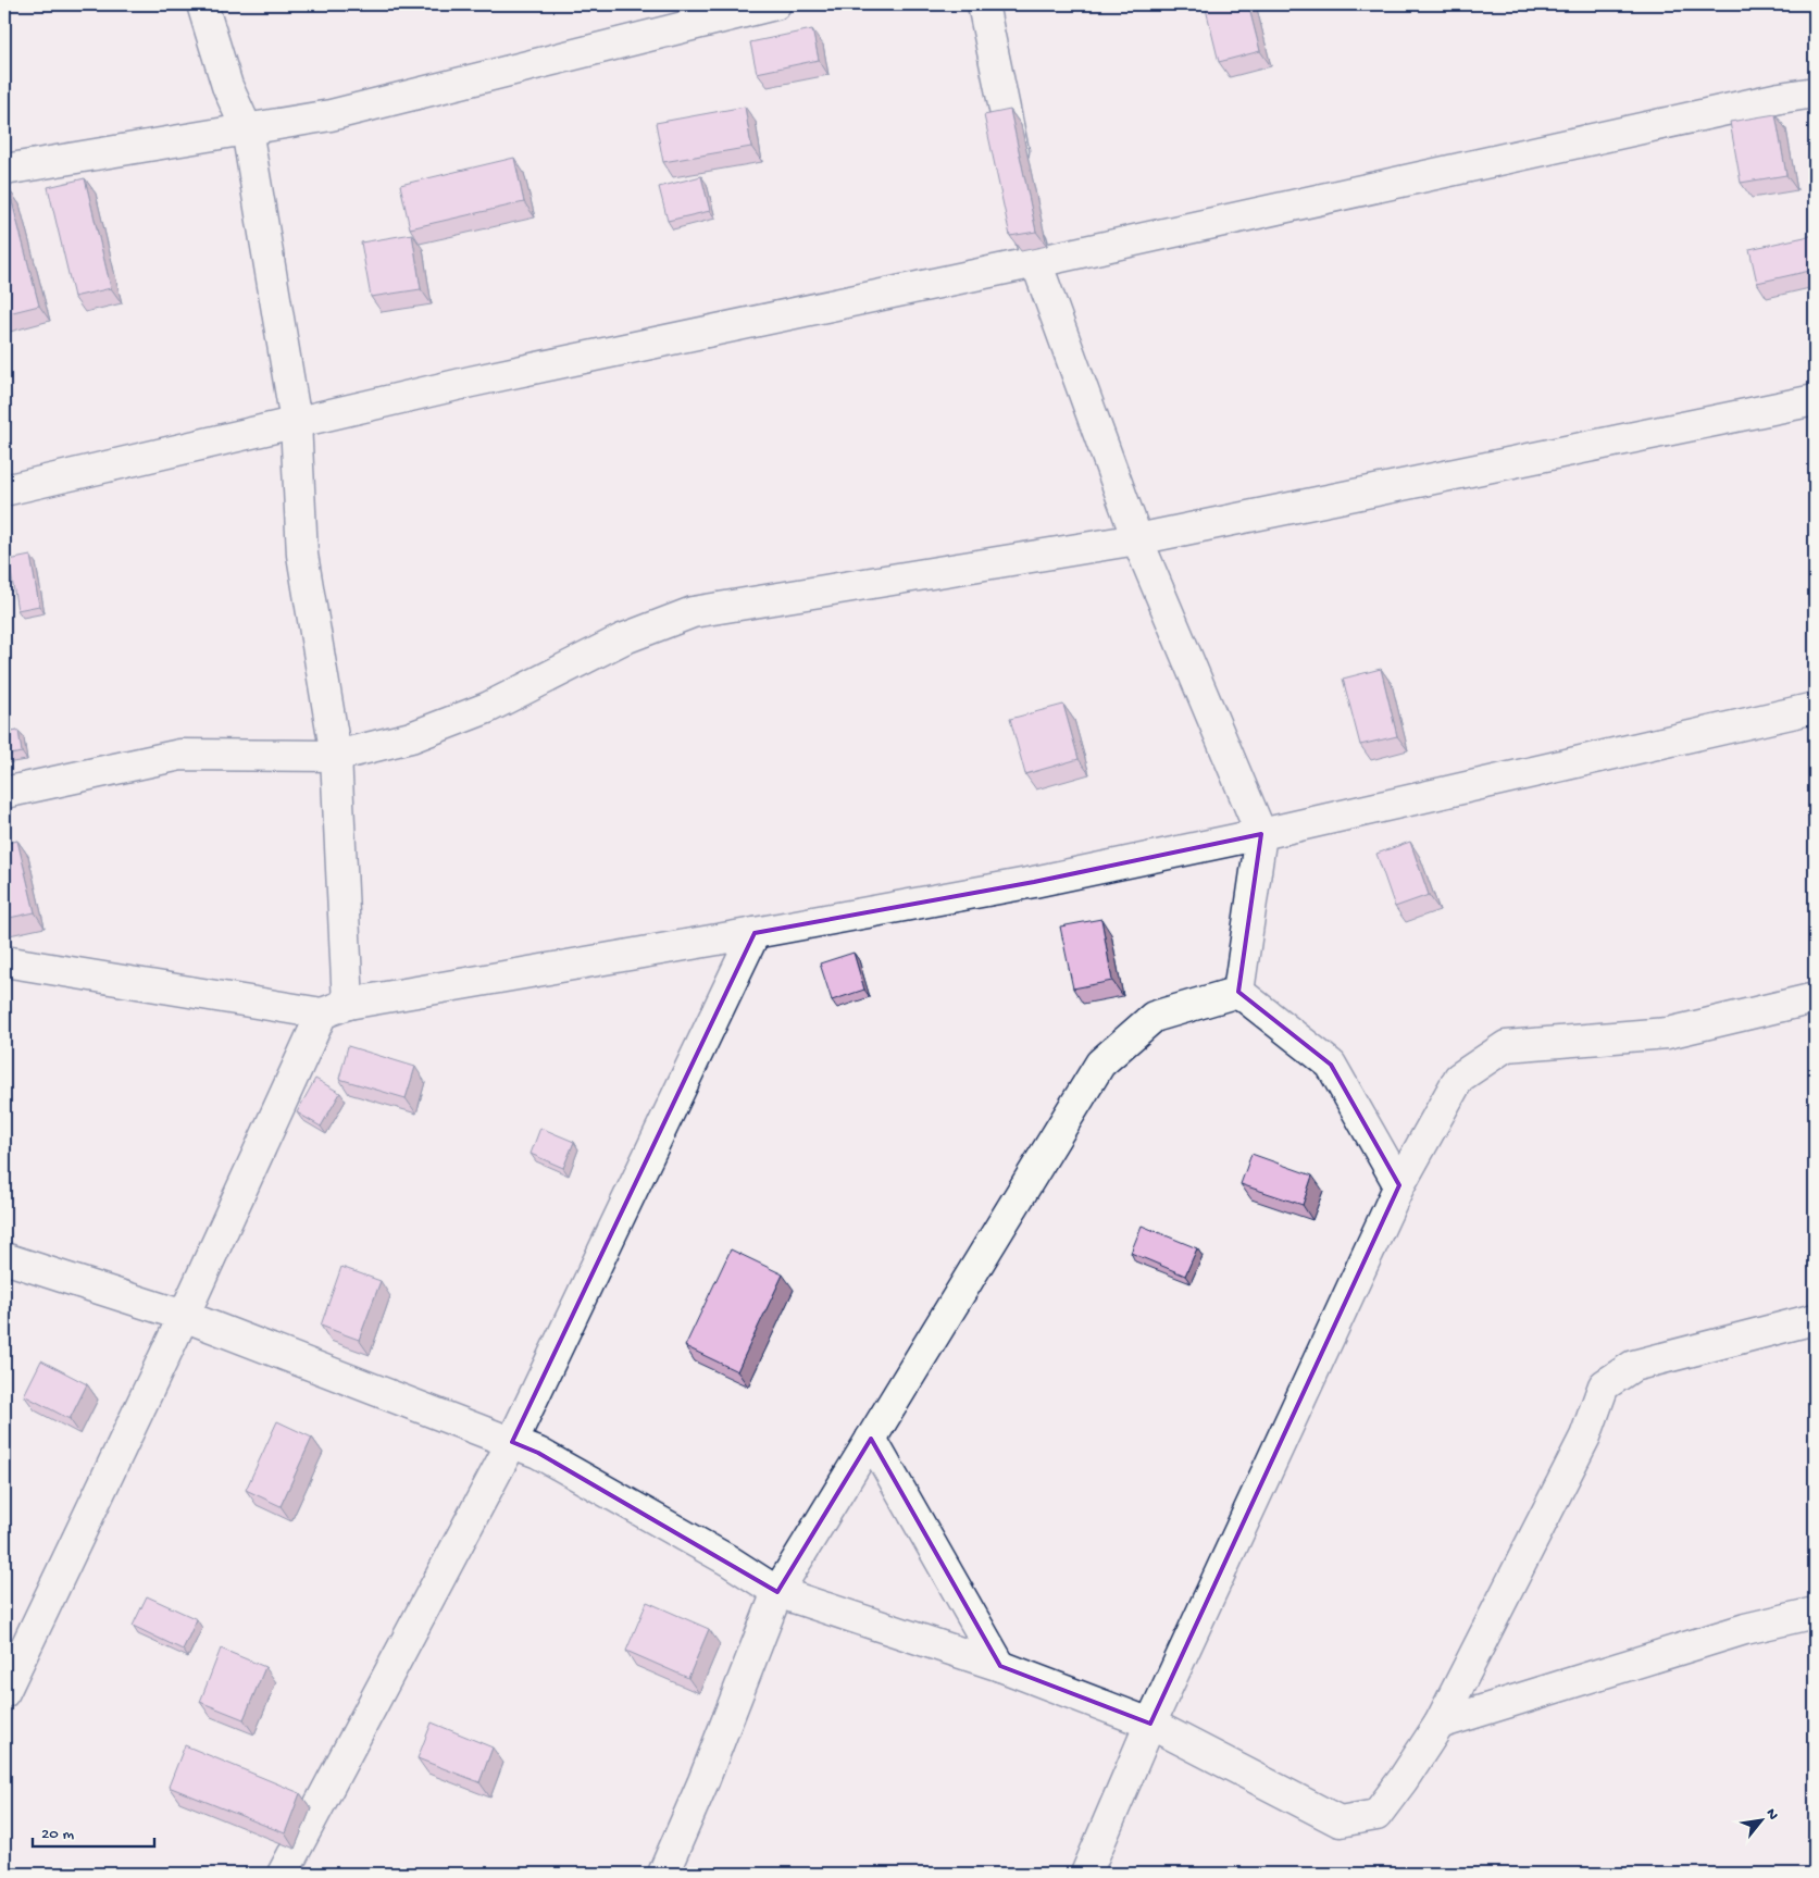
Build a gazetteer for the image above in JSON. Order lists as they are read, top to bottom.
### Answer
{
  "scale_bar": "20 m",
  "north": "top right"
}
